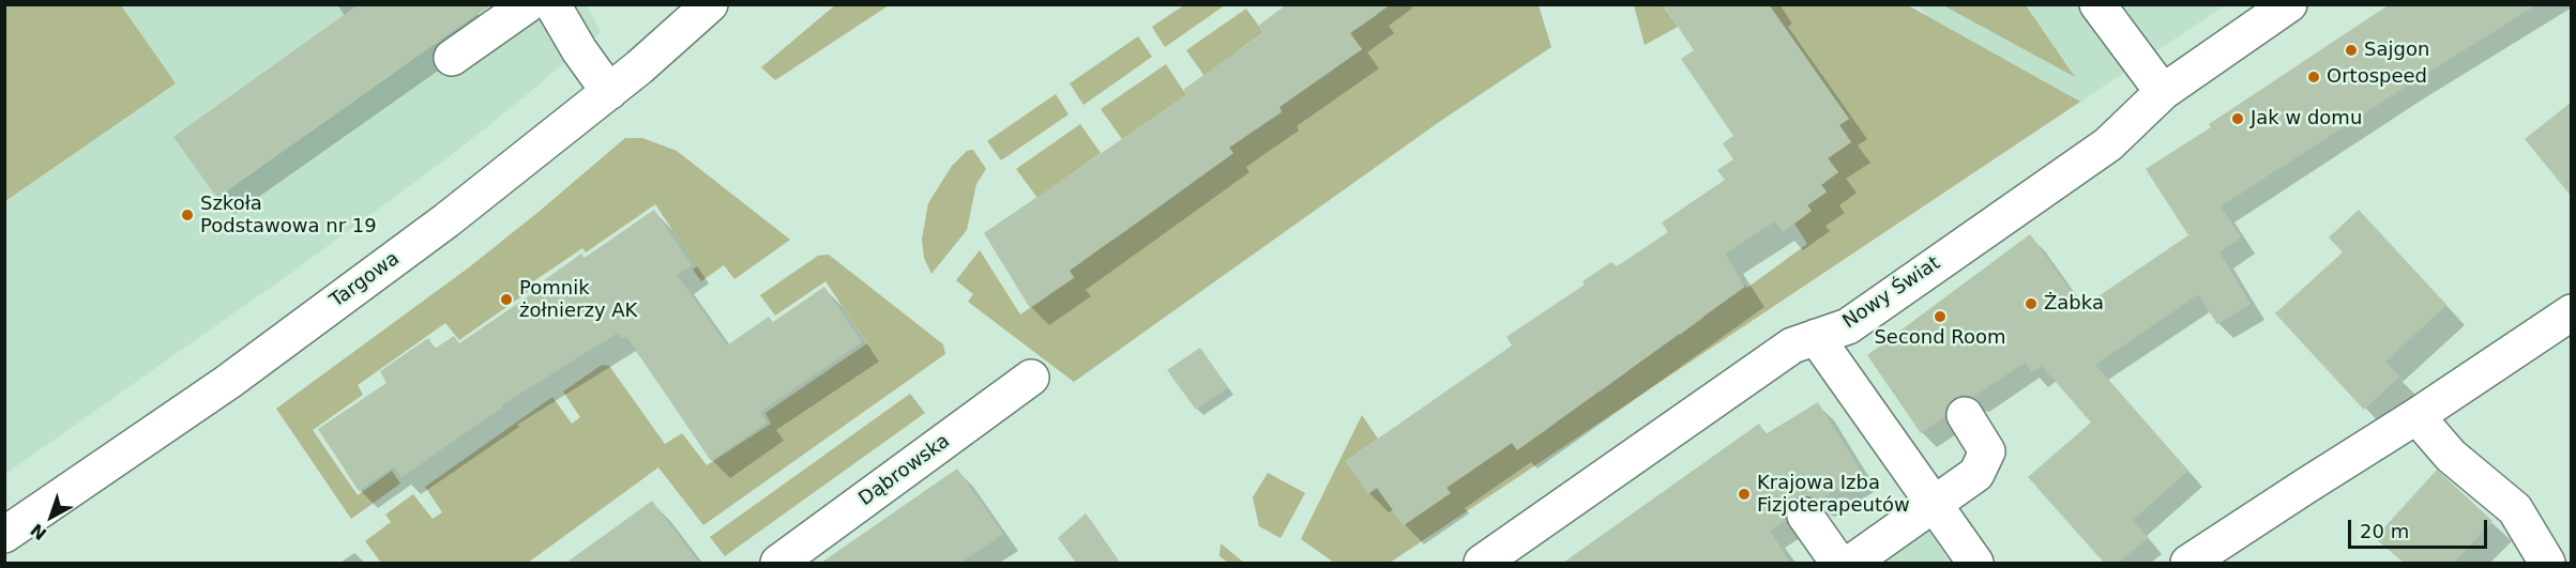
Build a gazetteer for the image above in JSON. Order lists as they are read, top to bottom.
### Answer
{
  "streets": {
    "street": ["Targowa", "Nowy Świat", "Dąbrowska"]
  },
  "places": [
    "Sajgon",
    "Ortospeed",
    "Jak w domu",
    "Szkoła Podstawowa nr 19",
    "Pomnik żołnierzy AK",
    "Żabka",
    "Second Room",
    "Krajowa Izba Fizjoterapeutów"
  ],
  "scale_bar": "20 m",
  "north": "bottom left"
}
